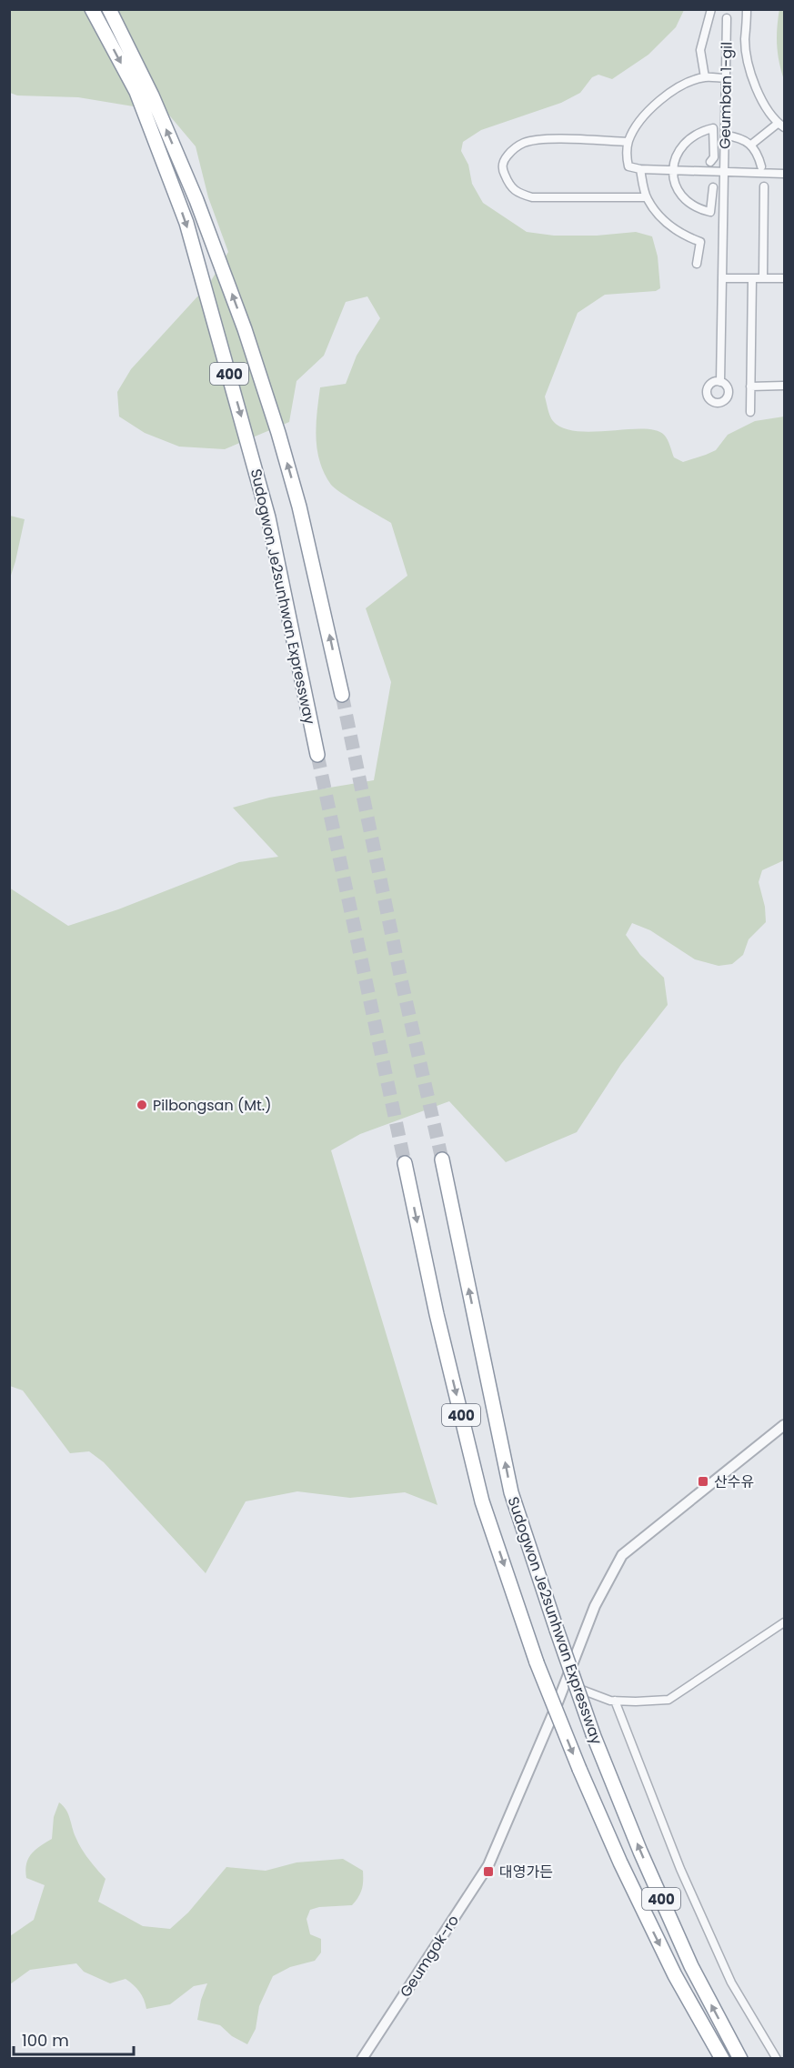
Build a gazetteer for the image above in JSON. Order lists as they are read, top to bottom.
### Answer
{
  "streets": {
    "highway": ["400", "Sudogwon Je2sunhwan Expressway"],
    "street": ["Geumban 1-gil", "Geumgok-ro"]
  },
  "places": {
    "other": ["Pilbongsan (Mt.)"],
    "transit": ["산수유", "대영가든"]
  },
  "scale_bar": "100 m"
}
